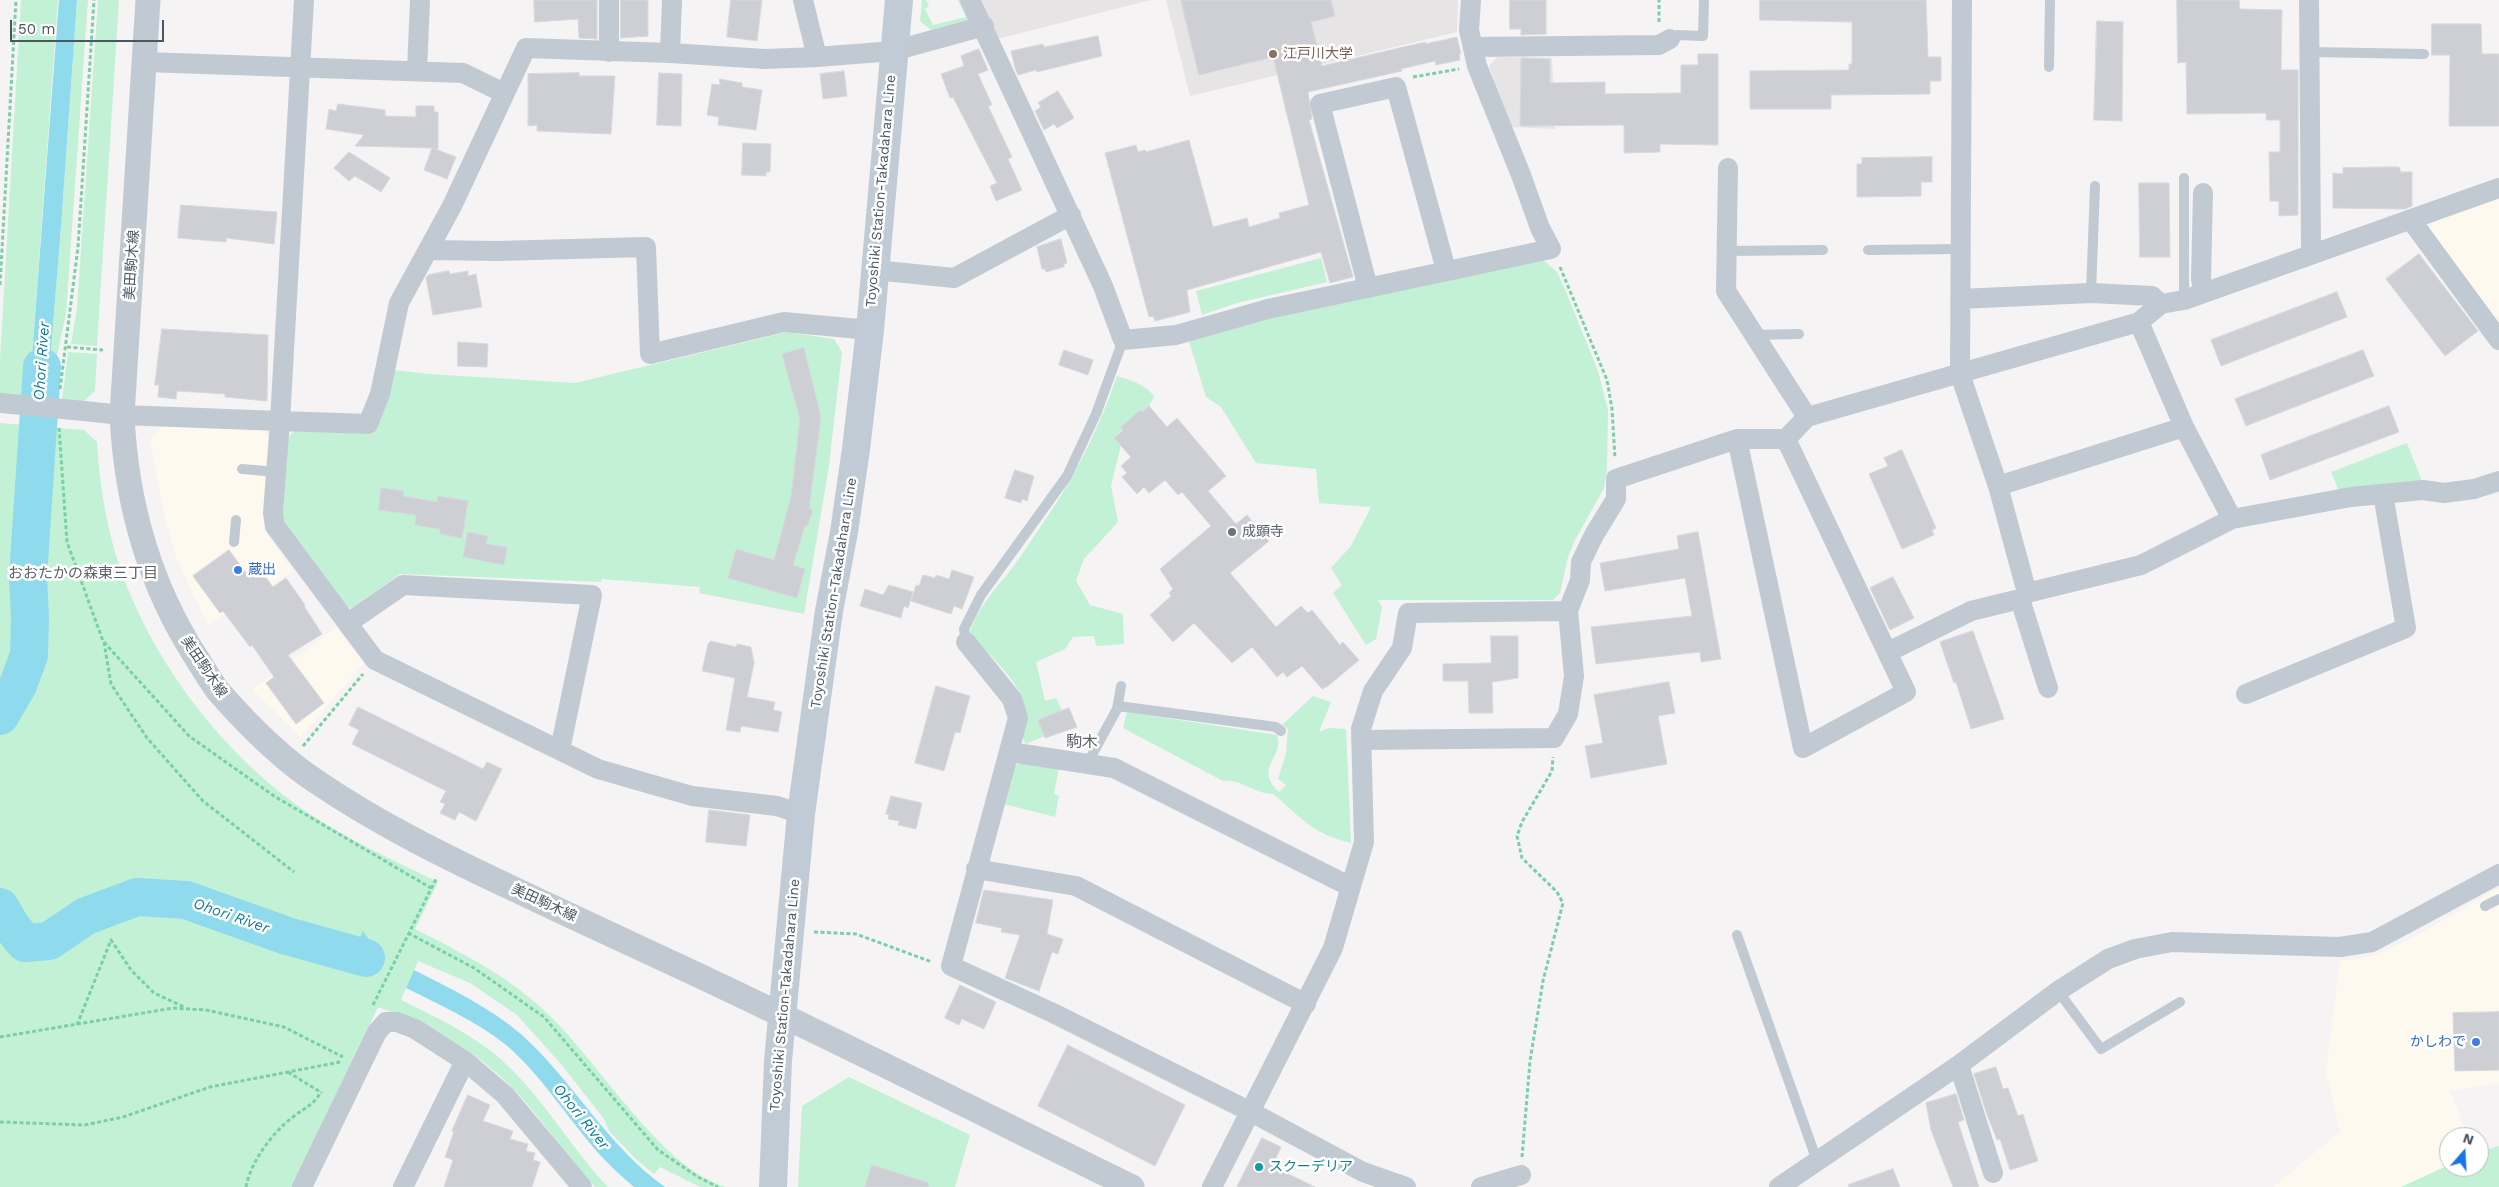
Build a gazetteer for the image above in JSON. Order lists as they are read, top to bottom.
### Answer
{
  "streets": {
    "main road": ["Toyoshiki Station-Takadahara Line"],
    "street": ["美田駒木線"]
  },
  "crossings": [
    ["Toyoshiki Station-Takadahara Line", "美田駒木線"]
  ],
  "districts": ["おおたかの森東三丁目", "駒木"],
  "water": ["Ohori River"],
  "places": [
    "江戸川大学",
    "成顕寺",
    "蔵出",
    "かしわで",
    "スクーデリア"
  ],
  "scale_bar": "50 m",
  "north": "top"
}
